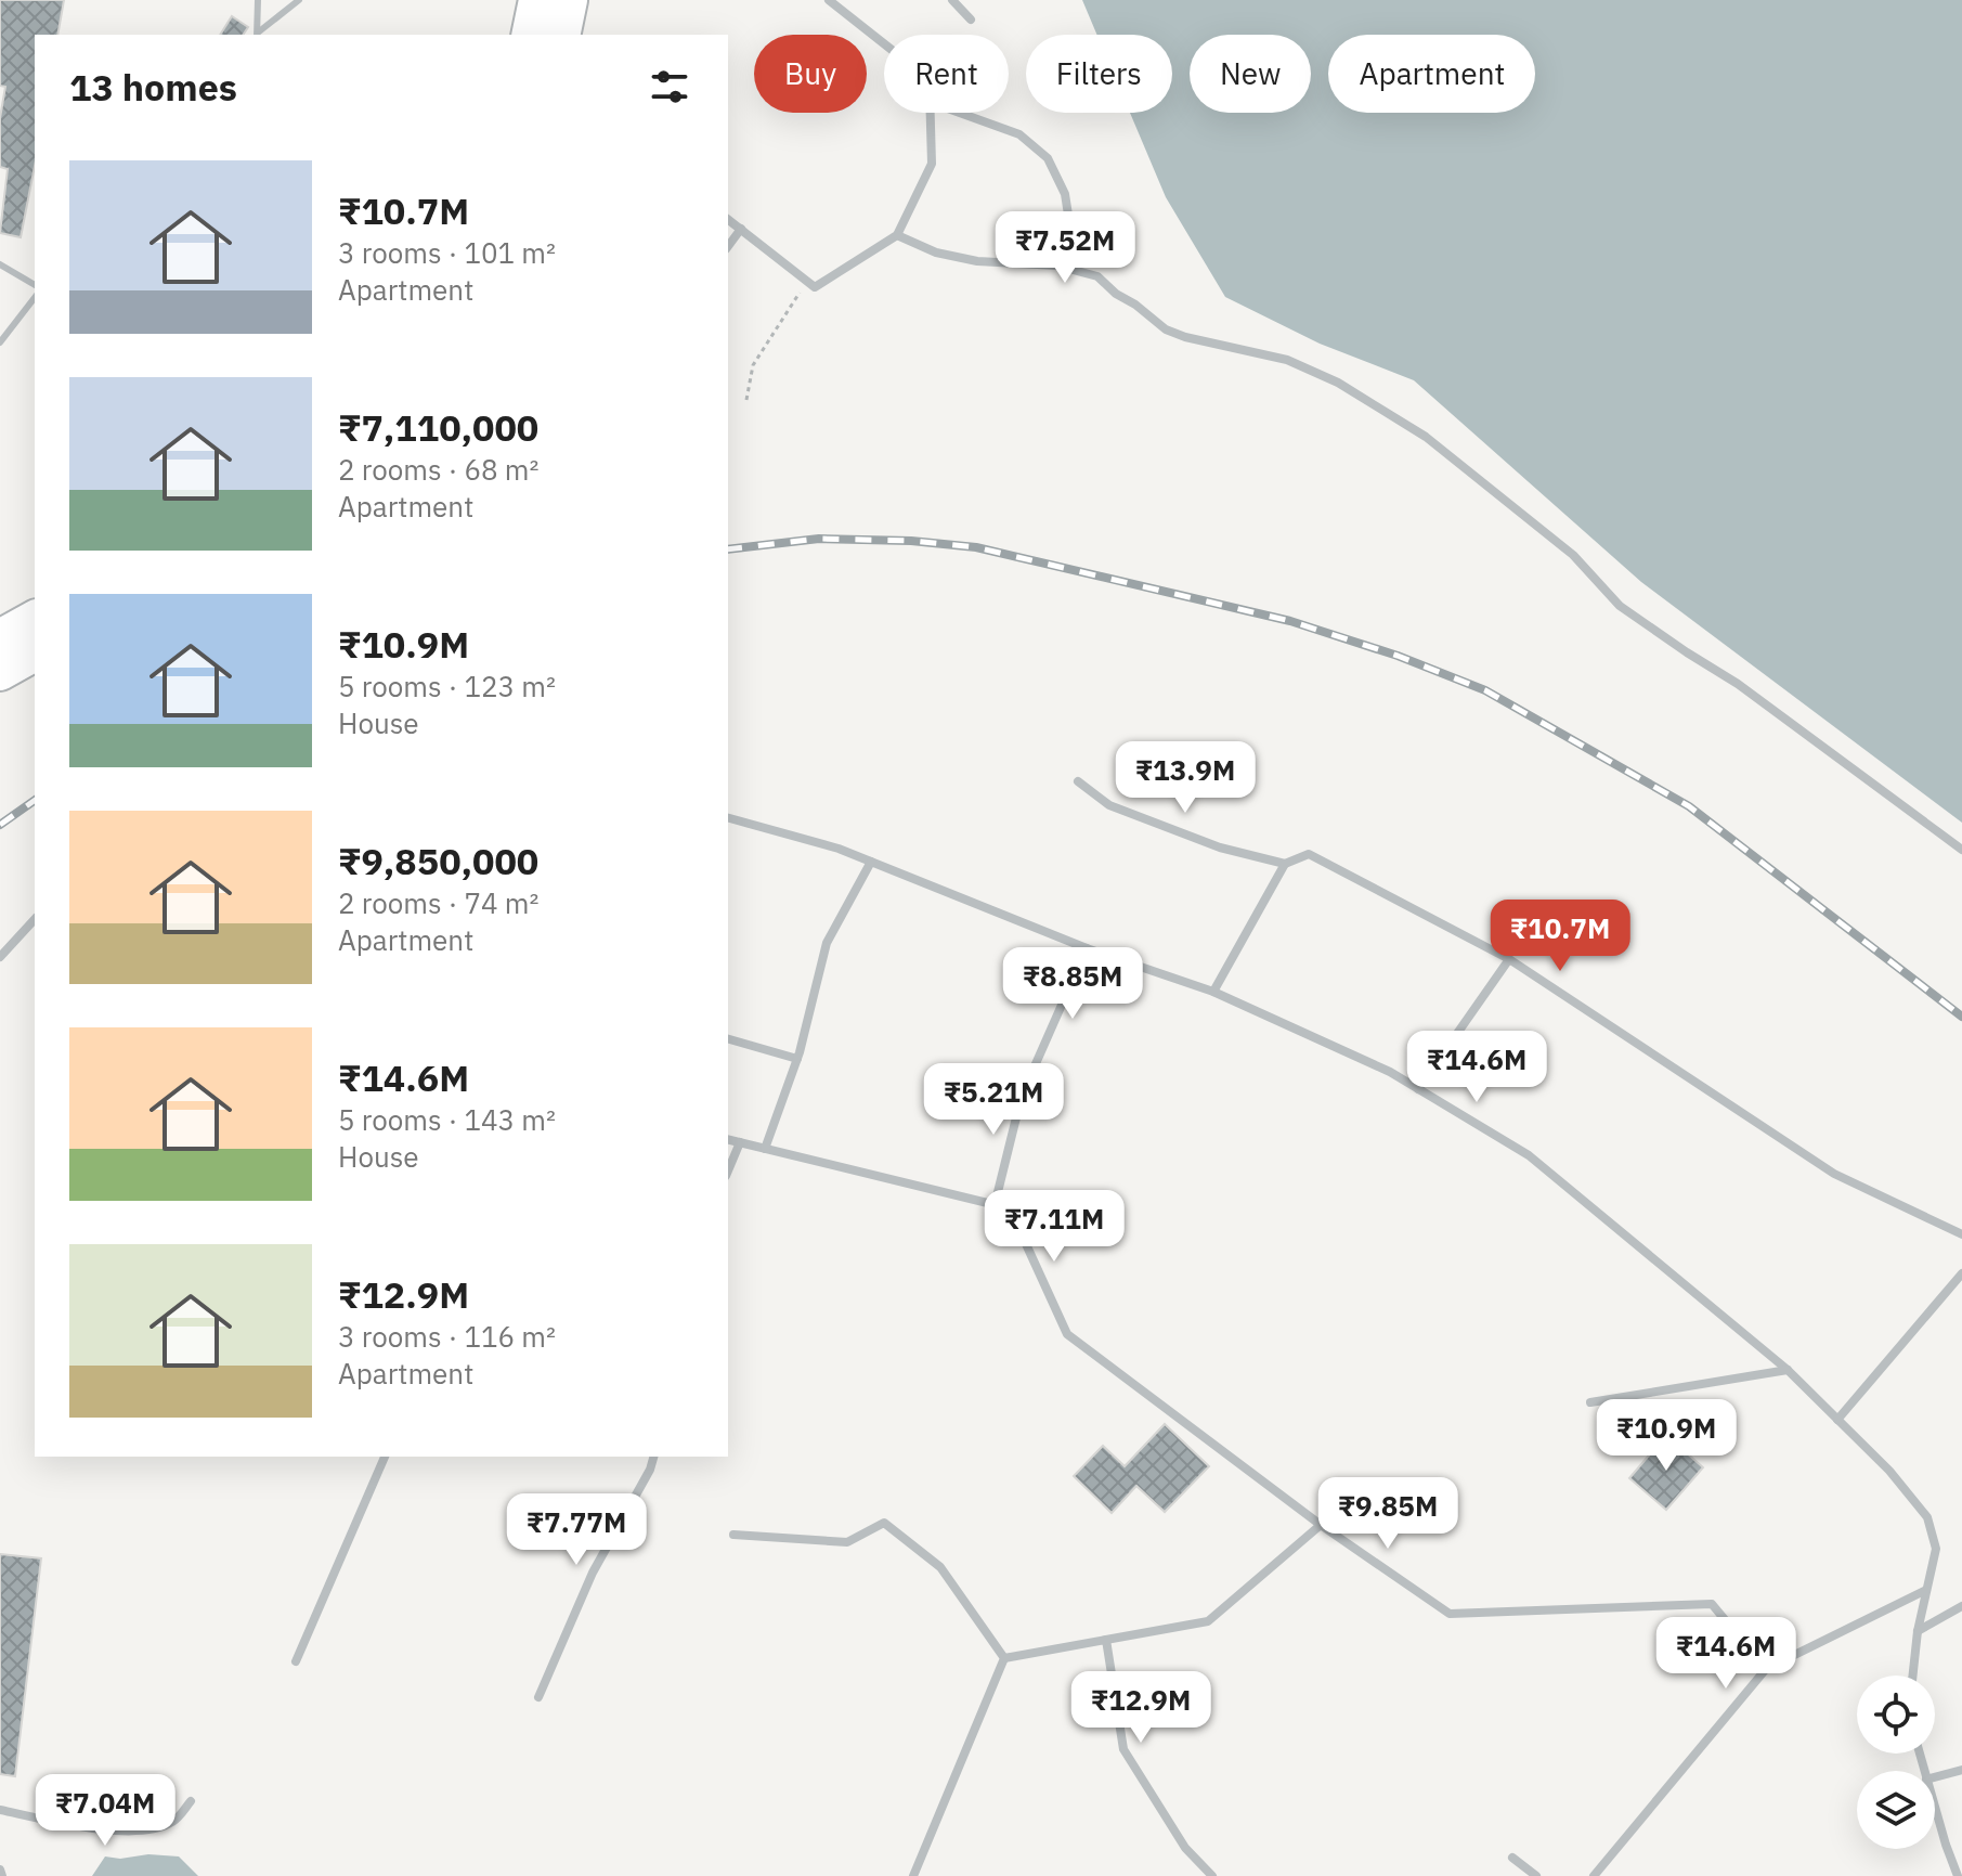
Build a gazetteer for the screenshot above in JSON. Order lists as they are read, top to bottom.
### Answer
{
  "page": {
    "chip": [
      "Buy",
      "Rent",
      "Filters",
      "New",
      "Apartment"
    ],
    "heading": "13 homes",
    "list": [
      {
        "name": "₹10.7M",
        "note": "3 rooms · 101 m² · Apartment"
      },
      {
        "name": "₹7,110,000",
        "note": "2 rooms · 68 m² · Apartment"
      },
      {
        "name": "₹10.9M",
        "note": "5 rooms · 123 m² · House"
      },
      {
        "name": "₹9,850,000",
        "note": "2 rooms · 74 m² · Apartment"
      },
      {
        "name": "₹14.6M",
        "note": "5 rooms · 143 m² · House"
      },
      {
        "name": "₹12.9M",
        "note": "3 rooms · 116 m² · Apartment"
      }
    ],
    "price": [
      "₹7.52M",
      "₹13.9M",
      "₹10.7M",
      "₹8.85M",
      "₹14.6M",
      "₹5.21M",
      "₹7.11M",
      "₹10.9M",
      "₹9.85M",
      "₹7.77M",
      "₹14.6M",
      "₹12.9M",
      "₹7.04M"
    ]
  }
}
